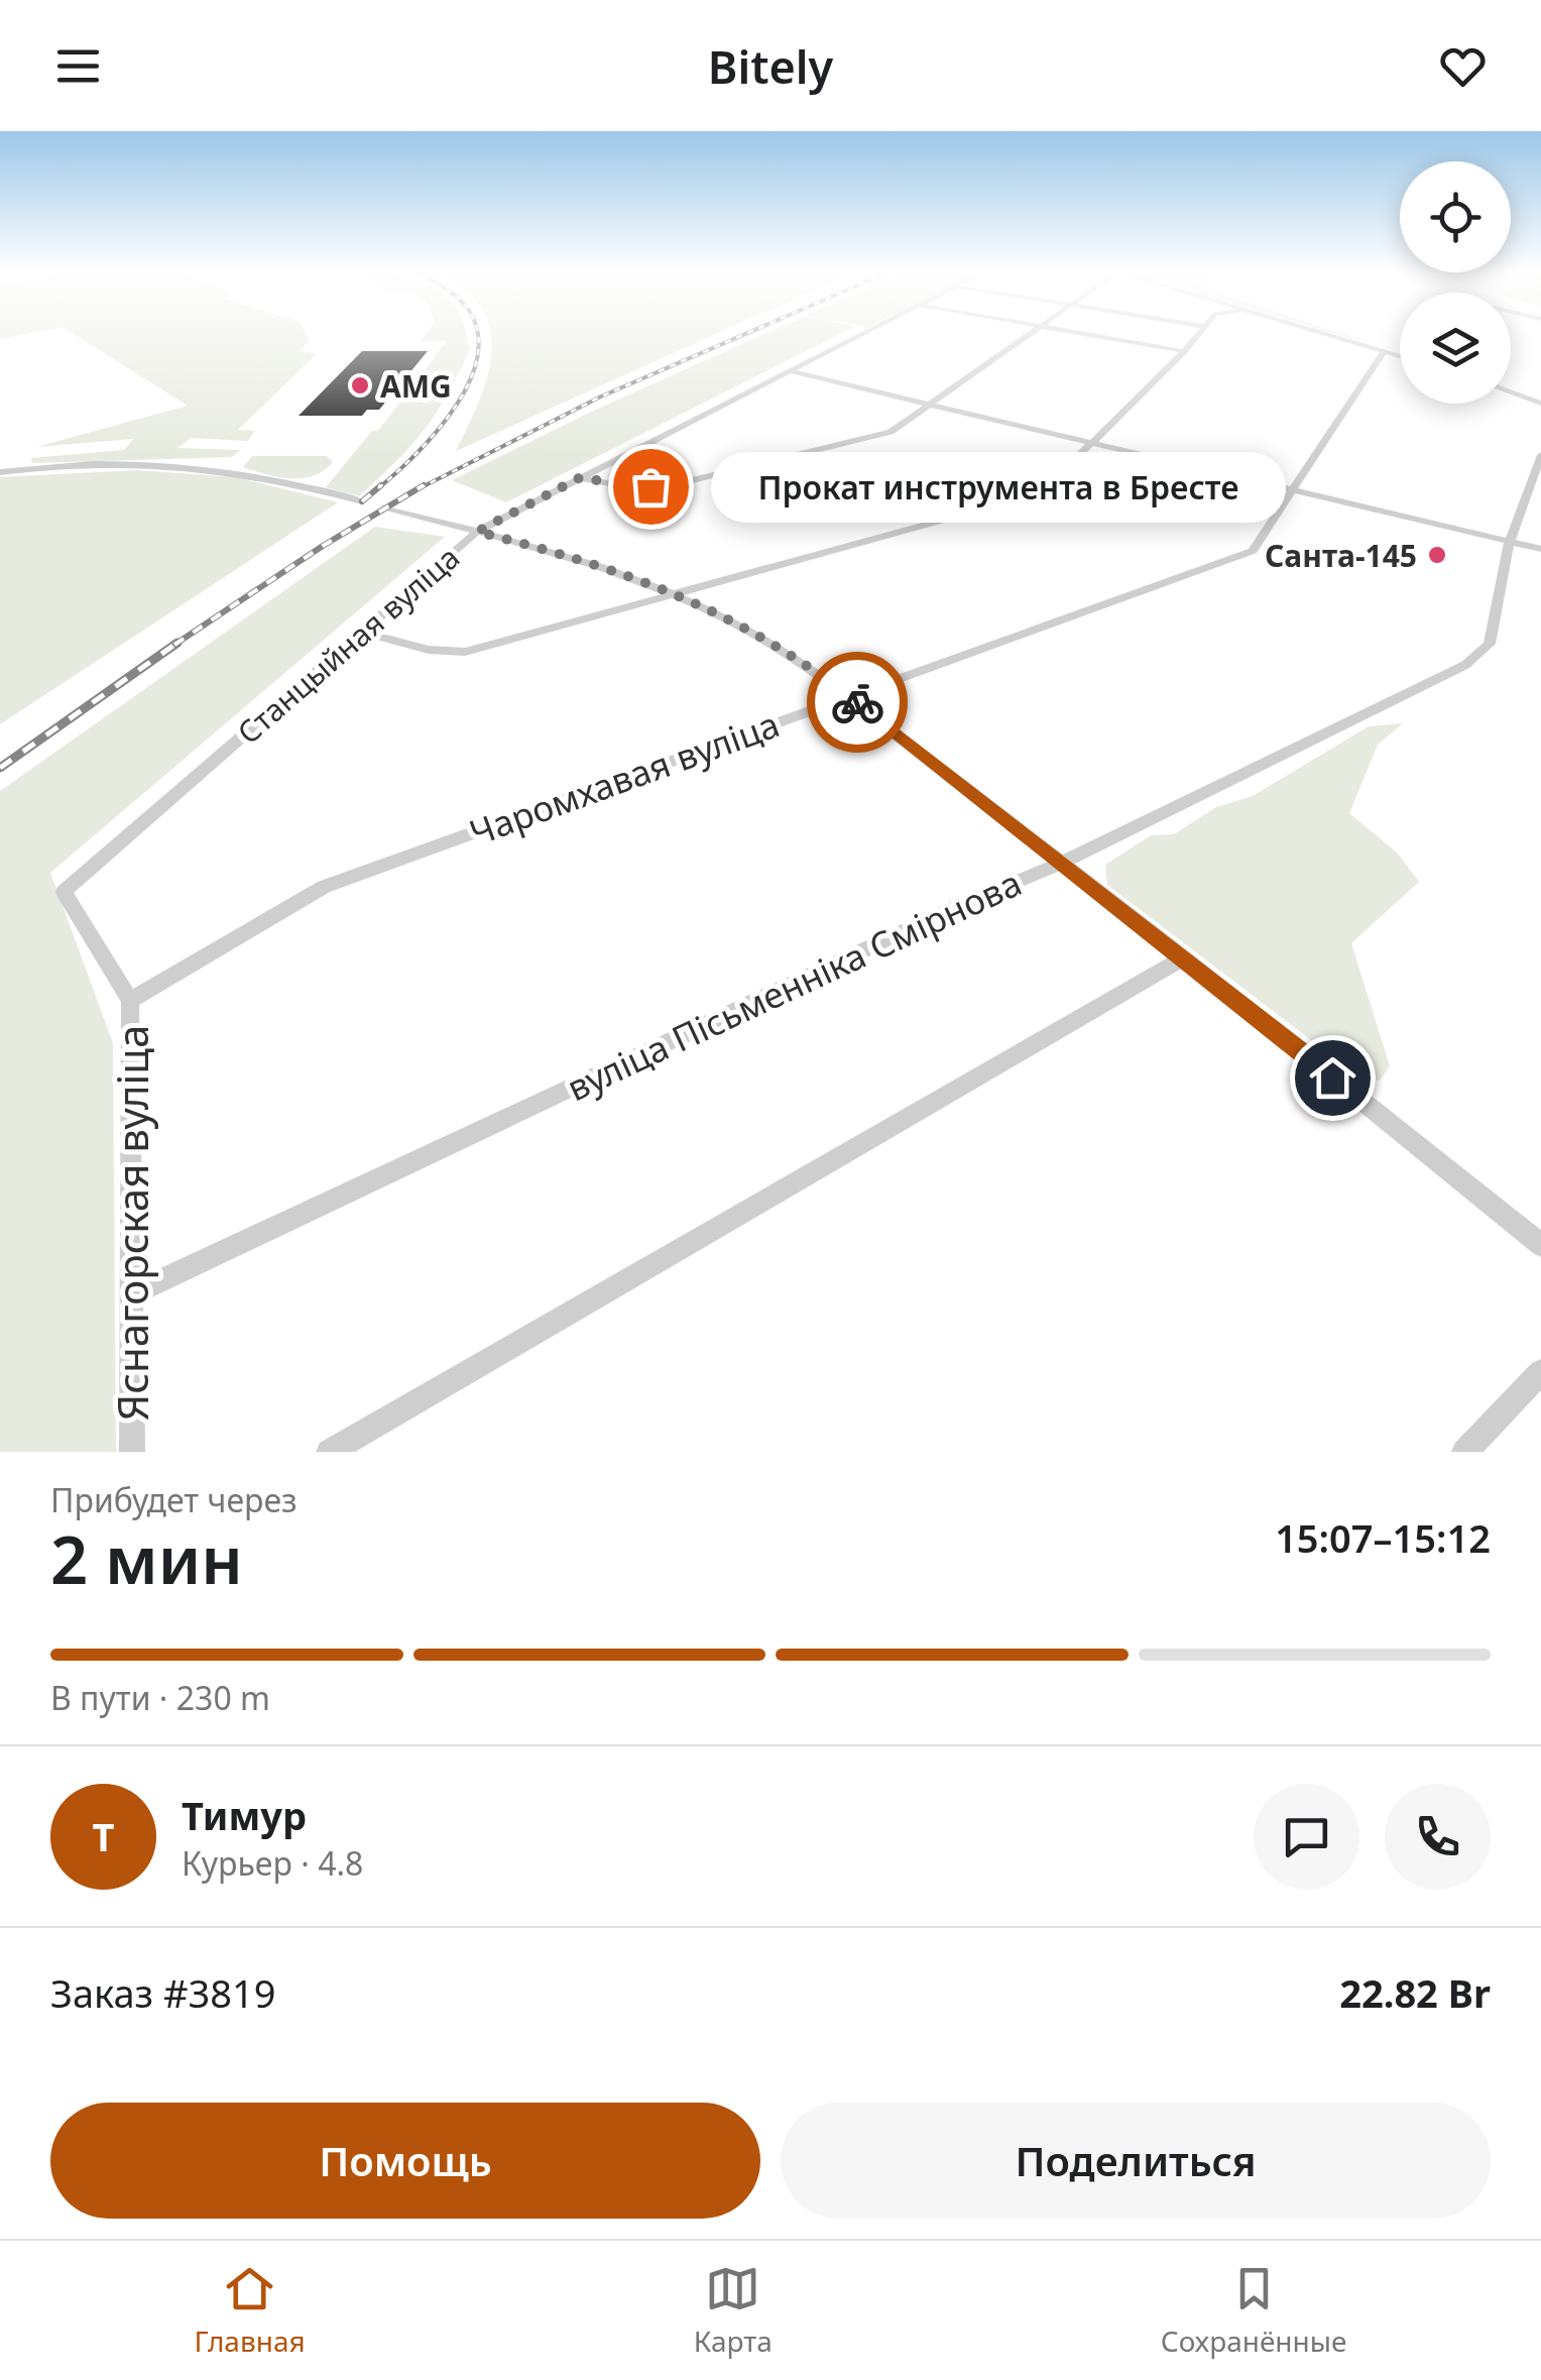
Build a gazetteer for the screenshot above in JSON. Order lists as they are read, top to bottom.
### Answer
{
  "streets": {
    "street": [
      "Станцыйная вуліца",
      "Чаромхавая вуліца",
      "вуліца Пісьменніка Смірнова",
      "Яснагорская вуліца"
    ]
  },
  "crossings": [
    ["Станцыйная вуліца", "Яснагорская вуліца"],
    ["Чаромхавая вуліца", "Яснагорская вуліца"],
    ["вуліца Пісьменніка Смірнова", "Яснагорская вуліца"]
  ],
  "places": ["AMG", "Прокат инструмента в Бресте", "Санта-145"],
  "page": {
    "header": "Bitely",
    "bubble": "Прокат инструмента в Бресте",
    "heading": ["2 мин", "Прибудет через", "15:07–15:12"],
    "panel": [
      "Тимур",
      "Курьер · 4.8",
      "Заказ #3819",
      "22.82 Br"
    ],
    "bar": "В пути · 230 m",
    "round": "Т",
    "buttons": ["Помощь", "Поделиться"],
    "tabs": ["Главная", "Карта", "Сохранённые"]
  }
}
